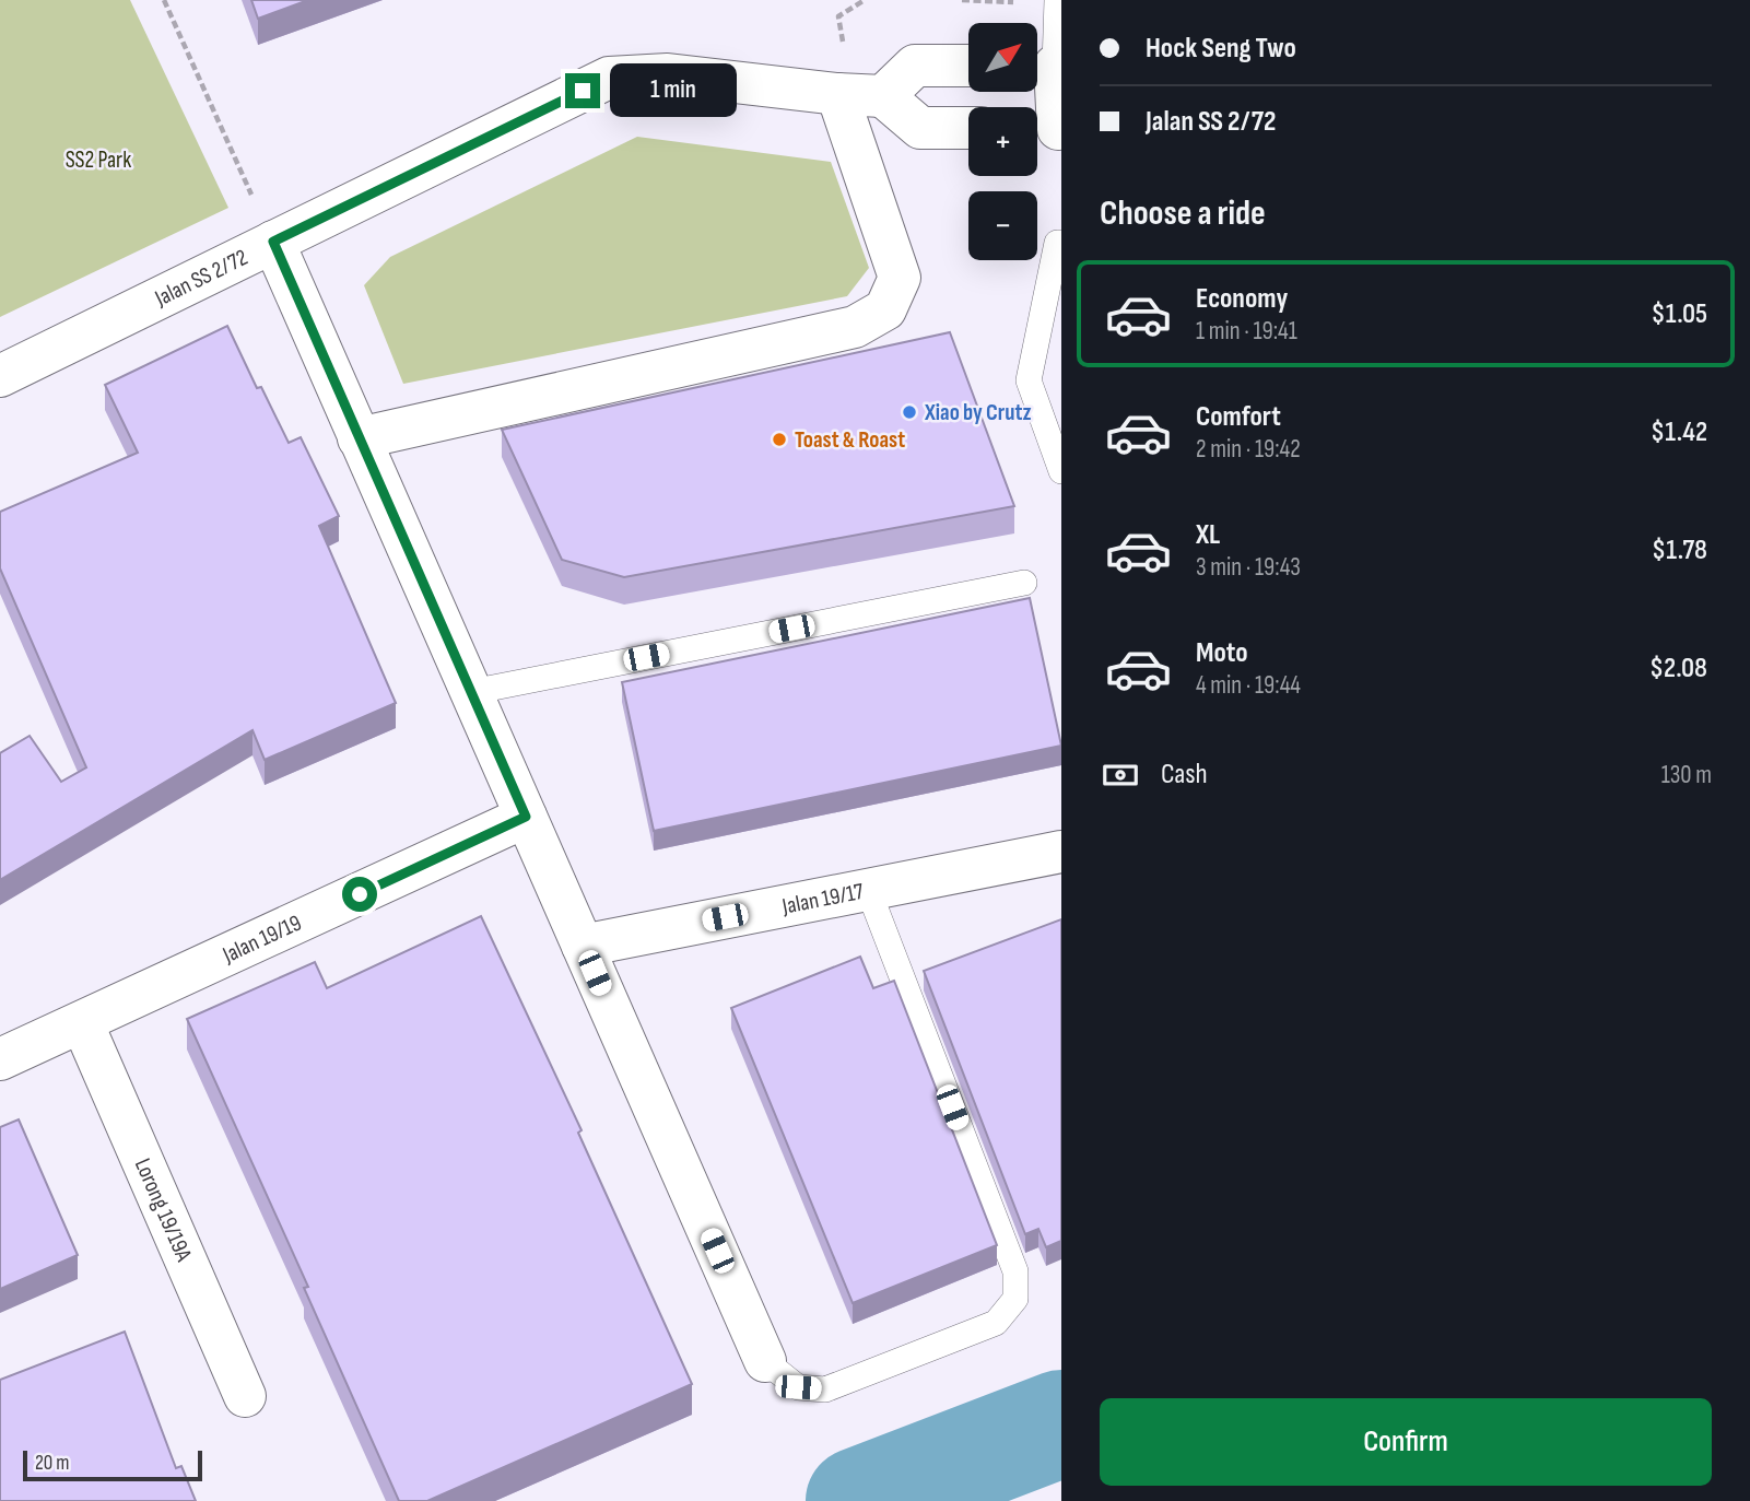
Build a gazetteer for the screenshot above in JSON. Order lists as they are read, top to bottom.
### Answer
{
  "streets": {
    "street": [
      "Jalan SS 2/72",
      "Jalan 19/17",
      "Jalan 19/19",
      "Lorong 19/19A"
    ]
  },
  "crossings": [
    ["Jalan 19/19", "Lorong 19/19A"]
  ],
  "parks": ["SS2 Park"],
  "places": ["Xiao by Crutz", "Toast & Roast"],
  "scale_bar": "20 m",
  "north": "top right",
  "page": {
    "banner": ["Hock Seng Two", "Jalan SS 2/72"],
    "map_buttons": ["+", "−"],
    "bubble": "1 min",
    "heading": "Choose a ride",
    "list": [
      {
        "name": "Economy",
        "note": "1 min · 19:41",
        "value": "$1.05"
      },
      {
        "name": "Comfort",
        "note": "2 min · 19:42",
        "value": "$1.42"
      },
      {
        "name": "XL",
        "note": "3 min · 19:43",
        "value": "$1.78"
      },
      {
        "name": "Moto",
        "note": "4 min · 19:44",
        "value": "$2.08"
      }
    ],
    "pay": ["Cash", "130 m"],
    "buttons": "Confirm",
    "scale": "20 m"
  }
}
